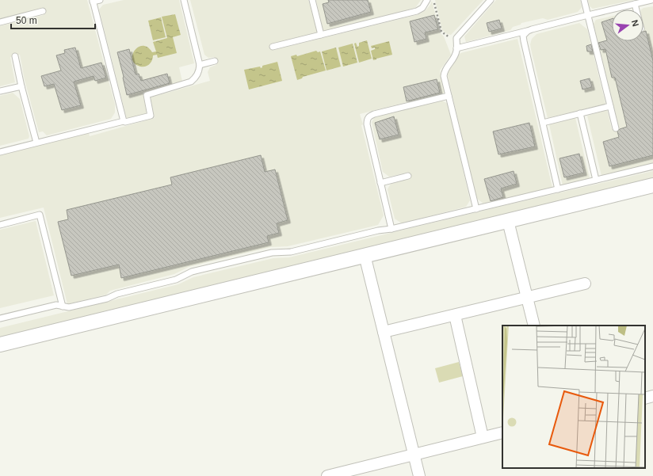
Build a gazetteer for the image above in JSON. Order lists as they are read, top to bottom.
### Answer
{
  "scale_bar": "50 m",
  "north": "right"
}
